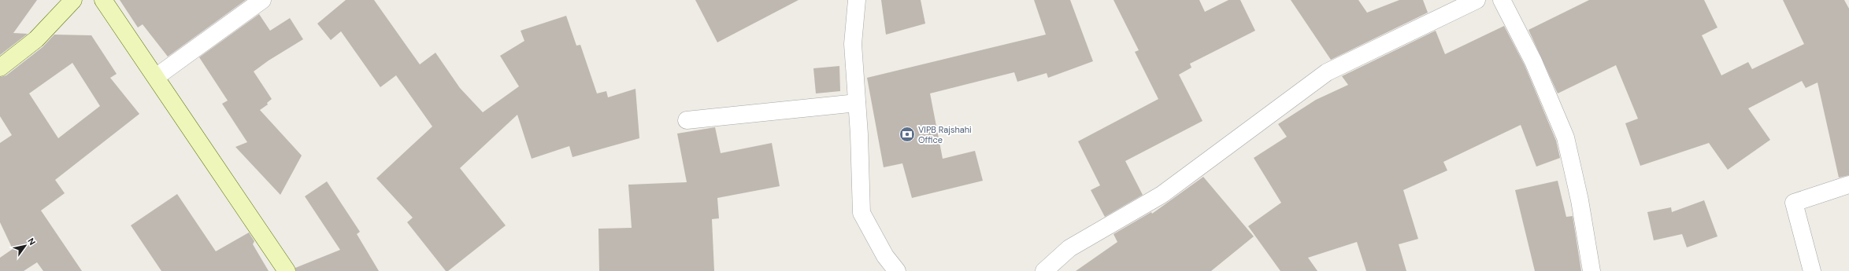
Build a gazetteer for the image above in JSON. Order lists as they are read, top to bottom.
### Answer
{
  "places": {
    "bank": ["VIPB Rajshahi Office"]
  },
  "north": "top right"
}
